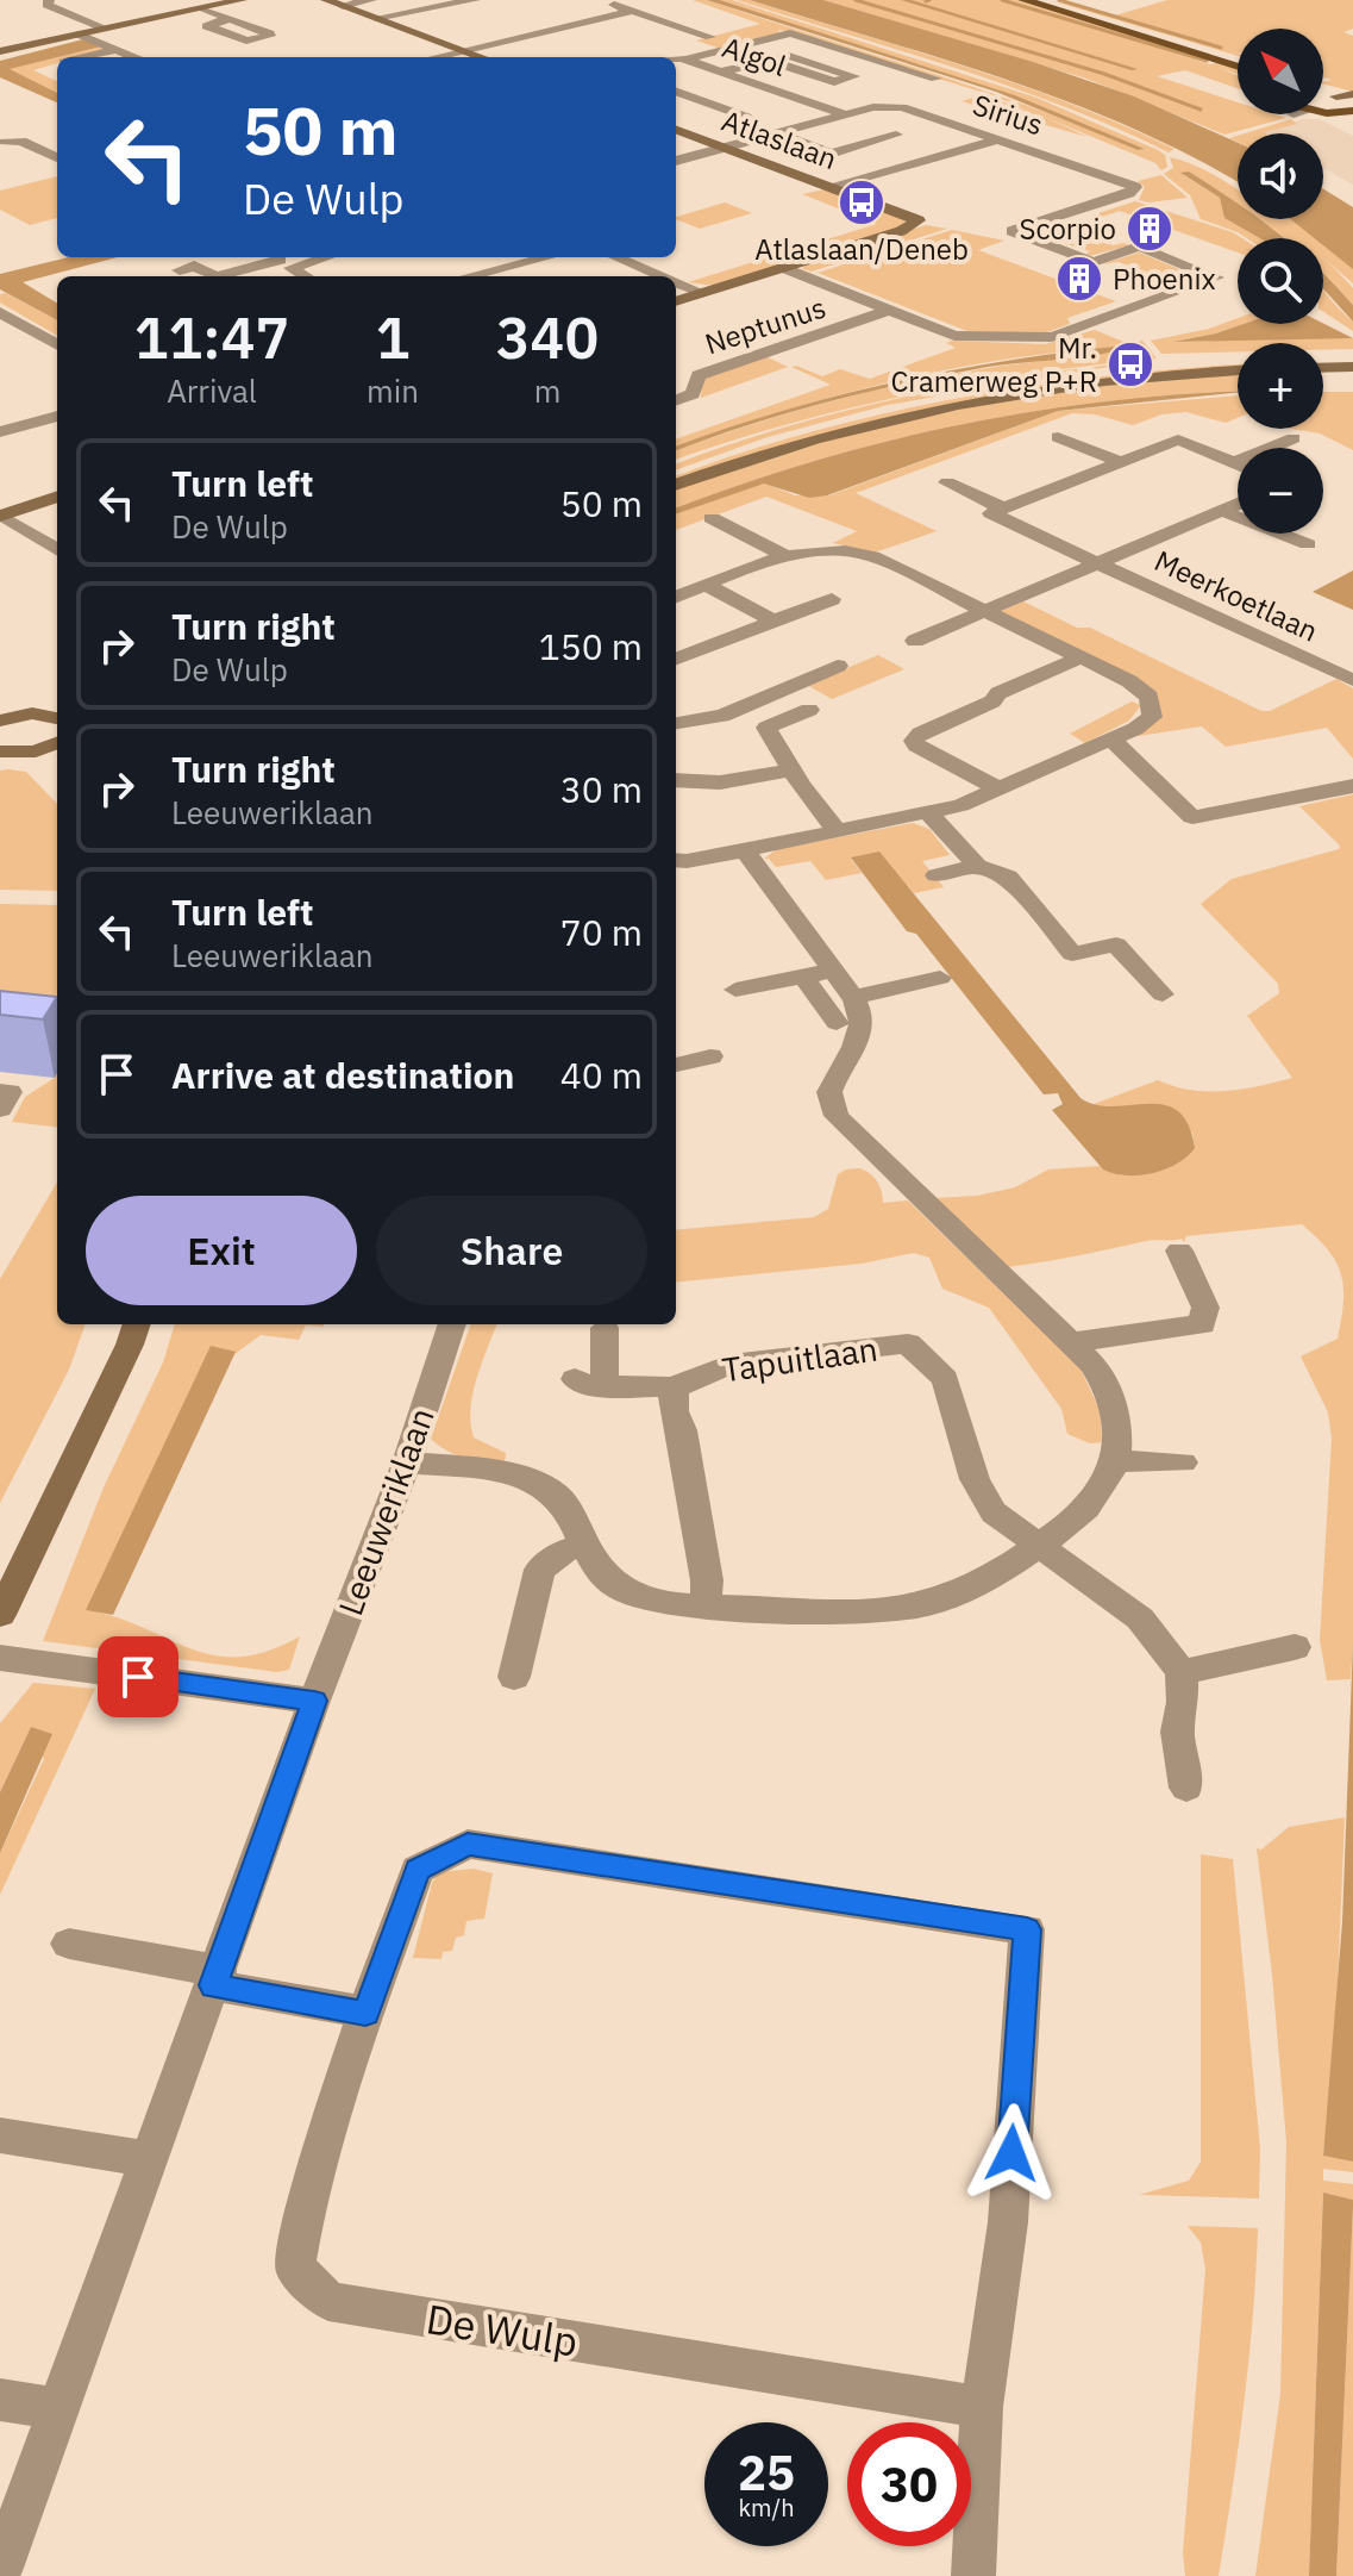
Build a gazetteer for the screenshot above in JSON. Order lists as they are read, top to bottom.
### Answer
{
  "streets": {
    "street": [
      "Algol",
      "Sirius",
      "Atlaslaan",
      "Neptunus",
      "Meerkoetlaan",
      "Tapuitlaan",
      "Leeuweriklaan",
      "De Wulp"
    ]
  },
  "crossings": [
    ["Algol", "Sirius"],
    ["Sirius", "Atlaslaan"],
    ["Sirius", "Neptunus"]
  ],
  "places": {
    "bus stop": ["Atlaslaan/Deneb", "Mr. Cramerweg P+R"],
    "building": ["Scorpio", "Phoenix"]
  },
  "north": "top left",
  "page": {
    "map_buttons": ["+", "−"],
    "turn": ["50 m", "De Wulp"],
    "eta": [
      "11:47",
      "Arrival",
      "1",
      "min",
      "340",
      "m"
    ],
    "list": [
      {
        "name": "Turn left",
        "note": "De Wulp",
        "value": "50 m"
      },
      {
        "name": "Turn right",
        "note": "De Wulp",
        "value": "150 m"
      },
      {
        "name": "Turn right",
        "note": "Leeuweriklaan",
        "value": "30 m"
      },
      {
        "name": "Turn left",
        "note": "Leeuweriklaan",
        "value": "70 m"
      },
      {
        "name": "Arrive at destination",
        "value": "40 m"
      }
    ],
    "buttons": ["Exit", "Share"],
    "speed": "25 km/h",
    "limit": "30"
  }
}
